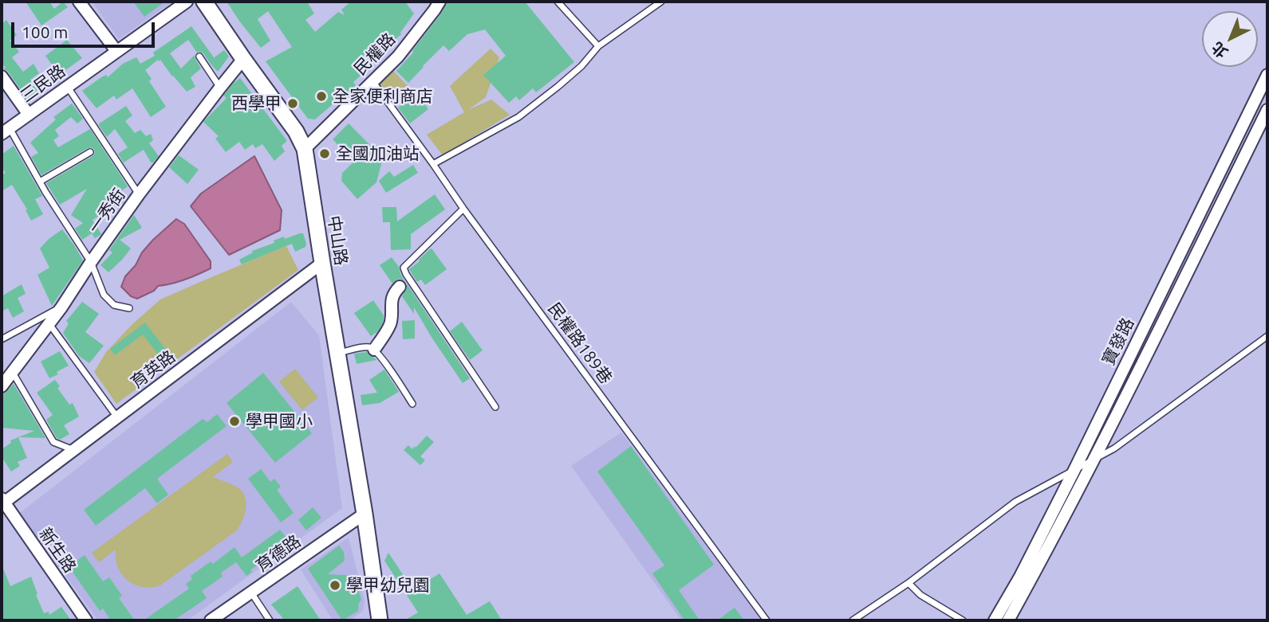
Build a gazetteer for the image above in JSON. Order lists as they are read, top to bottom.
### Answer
{
  "streets": {
    "main road": ["中山路"],
    "street": [
      "民權路",
      "三民路",
      "一秀街",
      "寶發路",
      "育英路",
      "新生路",
      "育德路"
    ],
    "lane": ["民權路189巷"]
  },
  "crossings": [
    ["民權路", "中山路"],
    ["民權路", "民權路189巷"],
    ["一秀街", "中山路"],
    ["中山路", "育英路"],
    ["中山路", "育德路"],
    ["育英路", "新生路"]
  ],
  "places": [
    "全家便利商店",
    "西學甲",
    "全國加油站",
    "學甲國小",
    "學甲幼兒園"
  ],
  "scale_bar": "100 m",
  "north": "bottom left"
}
